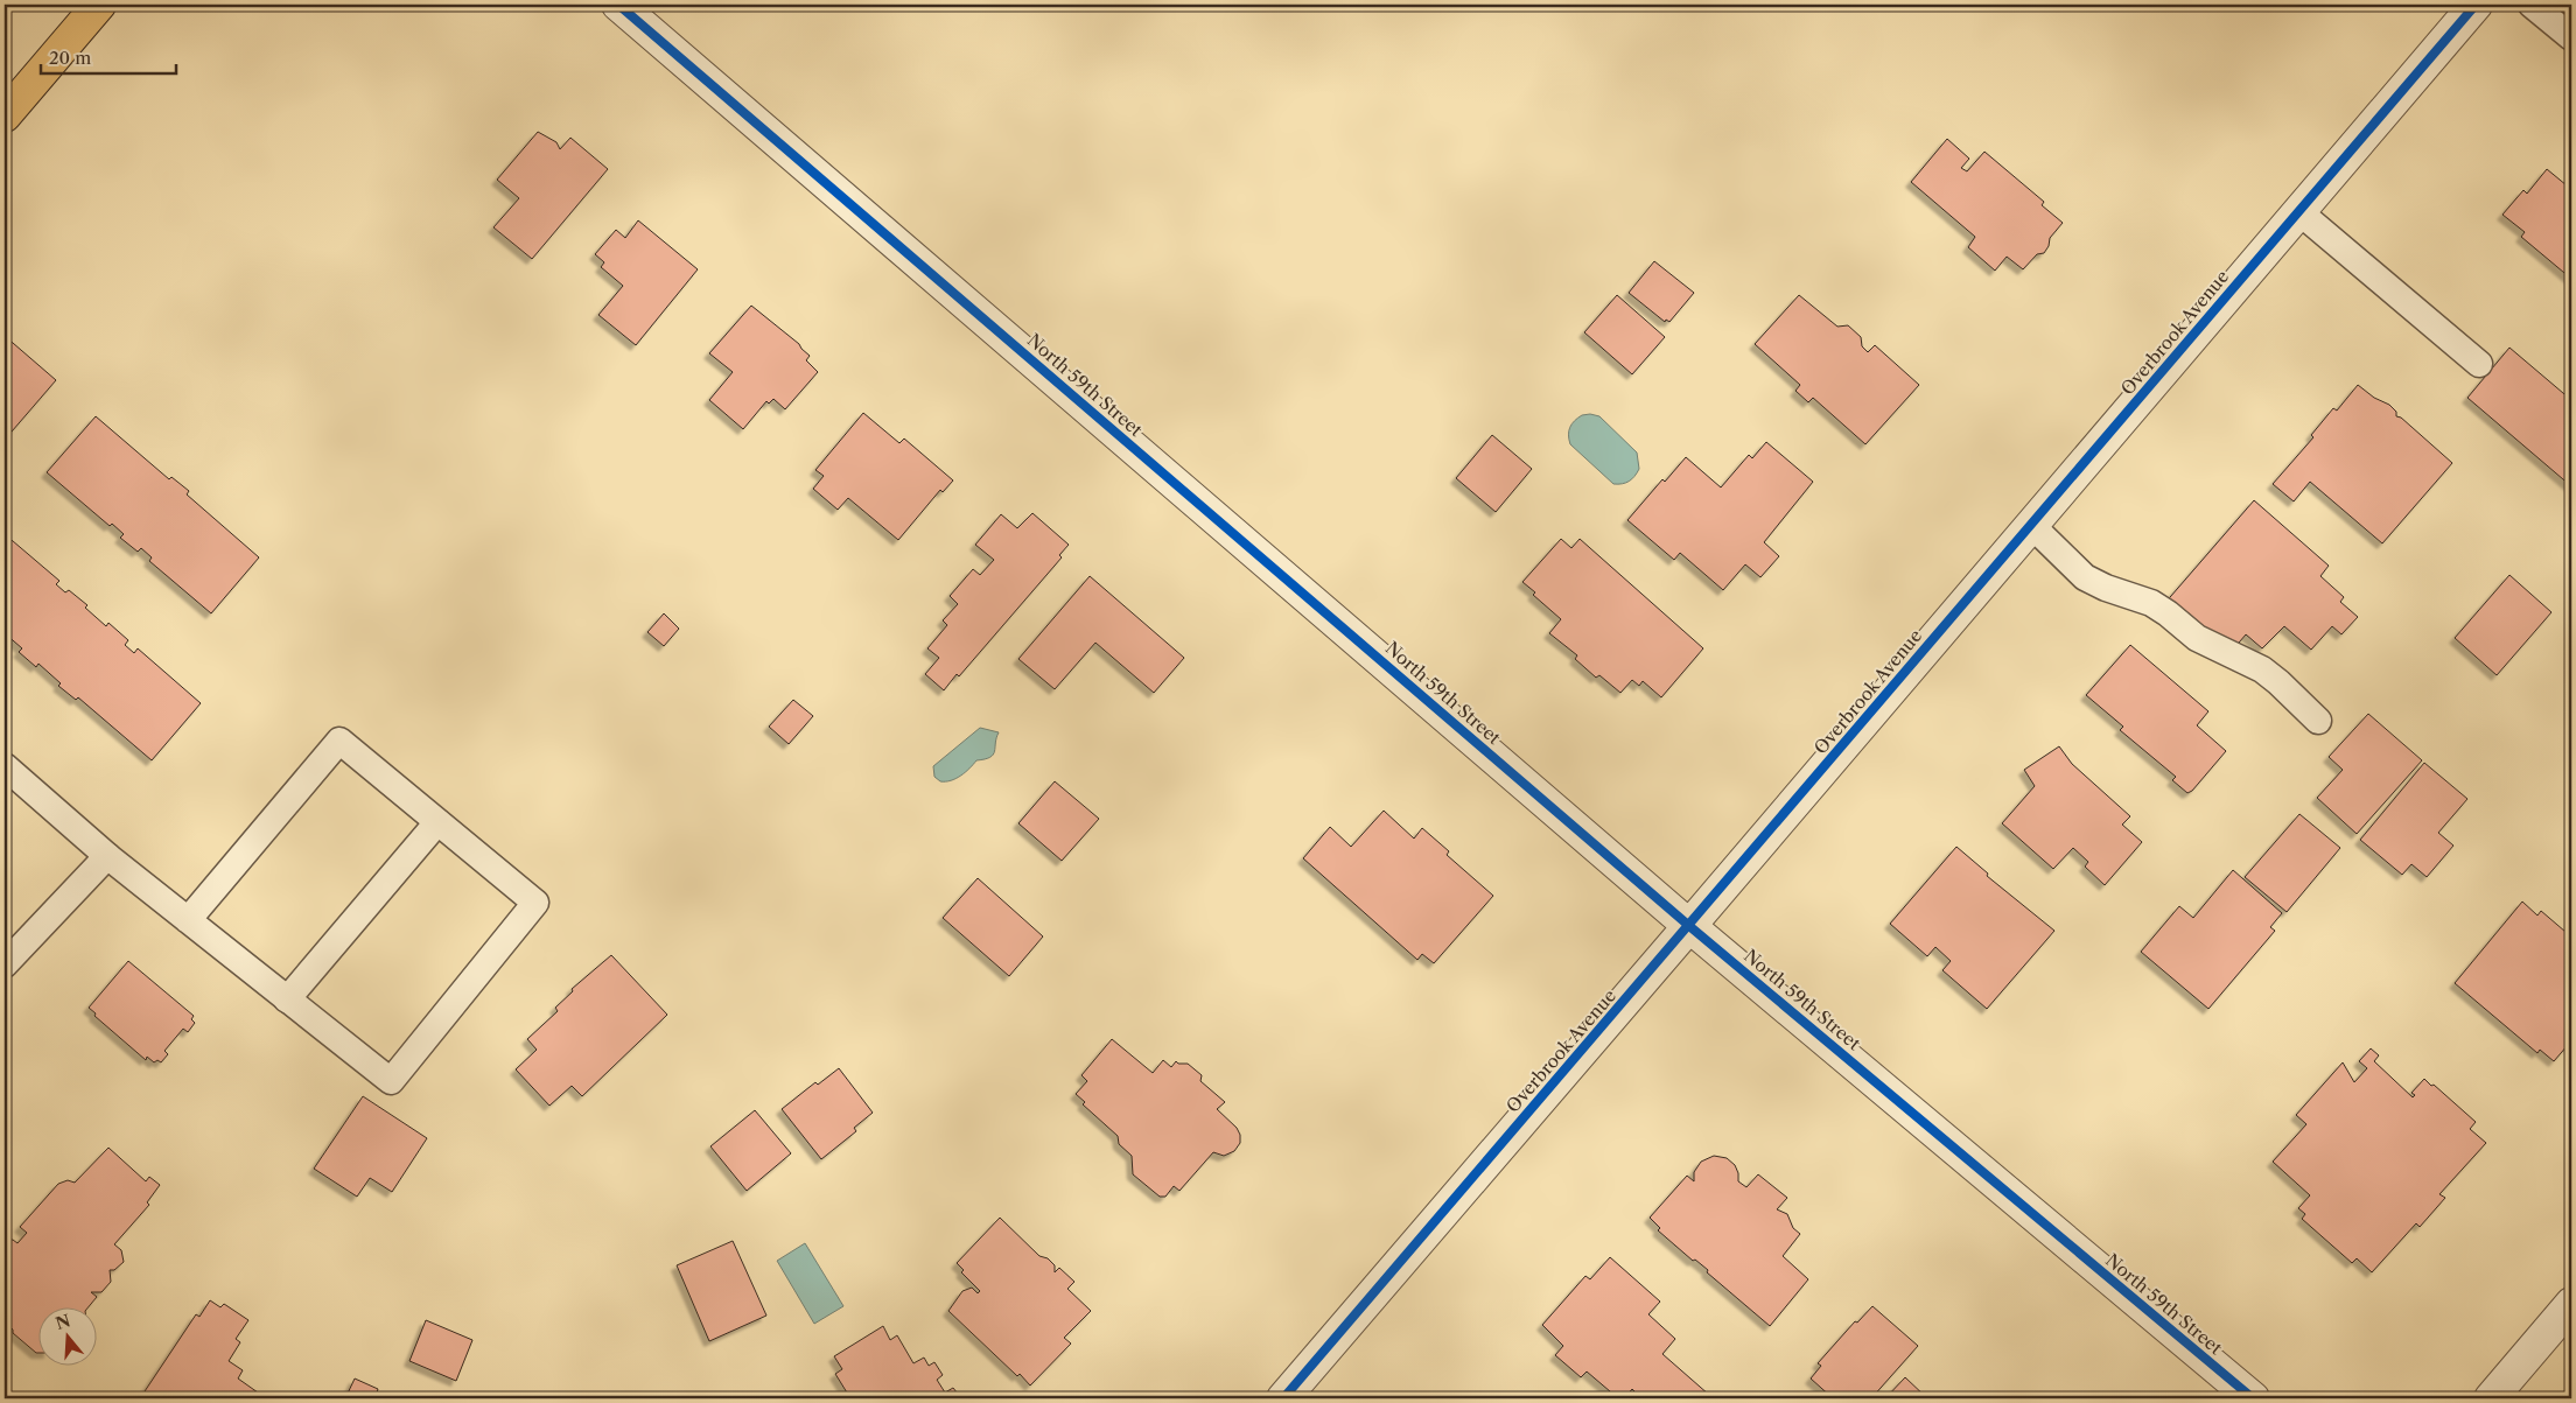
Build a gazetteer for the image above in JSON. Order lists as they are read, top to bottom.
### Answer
{
  "streets": {
    "street": ["Overbrook Avenue", "North 59th Street"]
  },
  "crossings": [
    ["Overbrook Avenue", "North 59th Street"]
  ],
  "scale_bar": "20 m",
  "north": "top"
}
